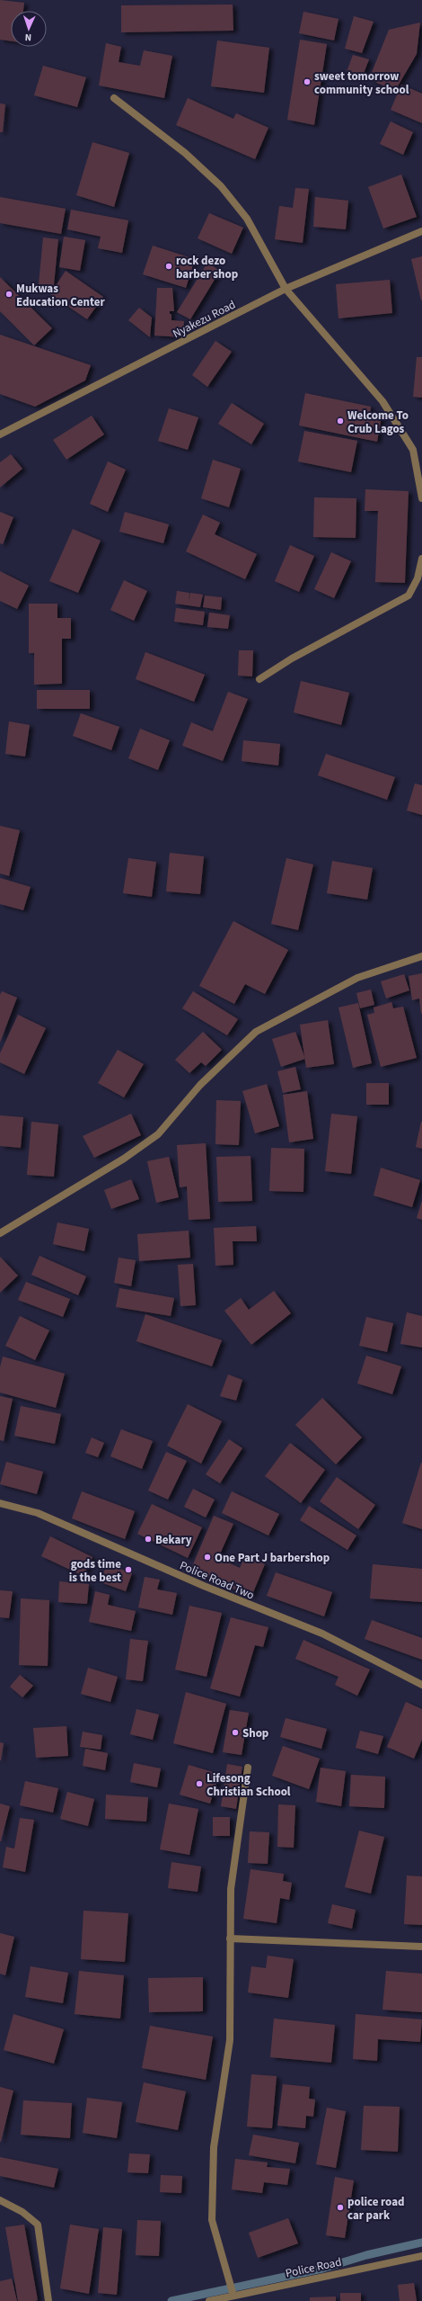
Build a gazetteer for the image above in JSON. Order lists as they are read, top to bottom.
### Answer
{
  "streets": {
    "street": ["Nyakezu Road", "Police Road Two", "Police Road"]
  },
  "places": [
    "sweet tomorrow community school",
    "rock dezo barber shop",
    "Mukwas Education Center",
    "Welcome To Crub Lagos",
    "Bekary",
    "One Part J barbershop",
    "gods time is the best",
    "Shop",
    "Lifesong Christian School",
    "police road car park"
  ],
  "north": "bottom"
}
